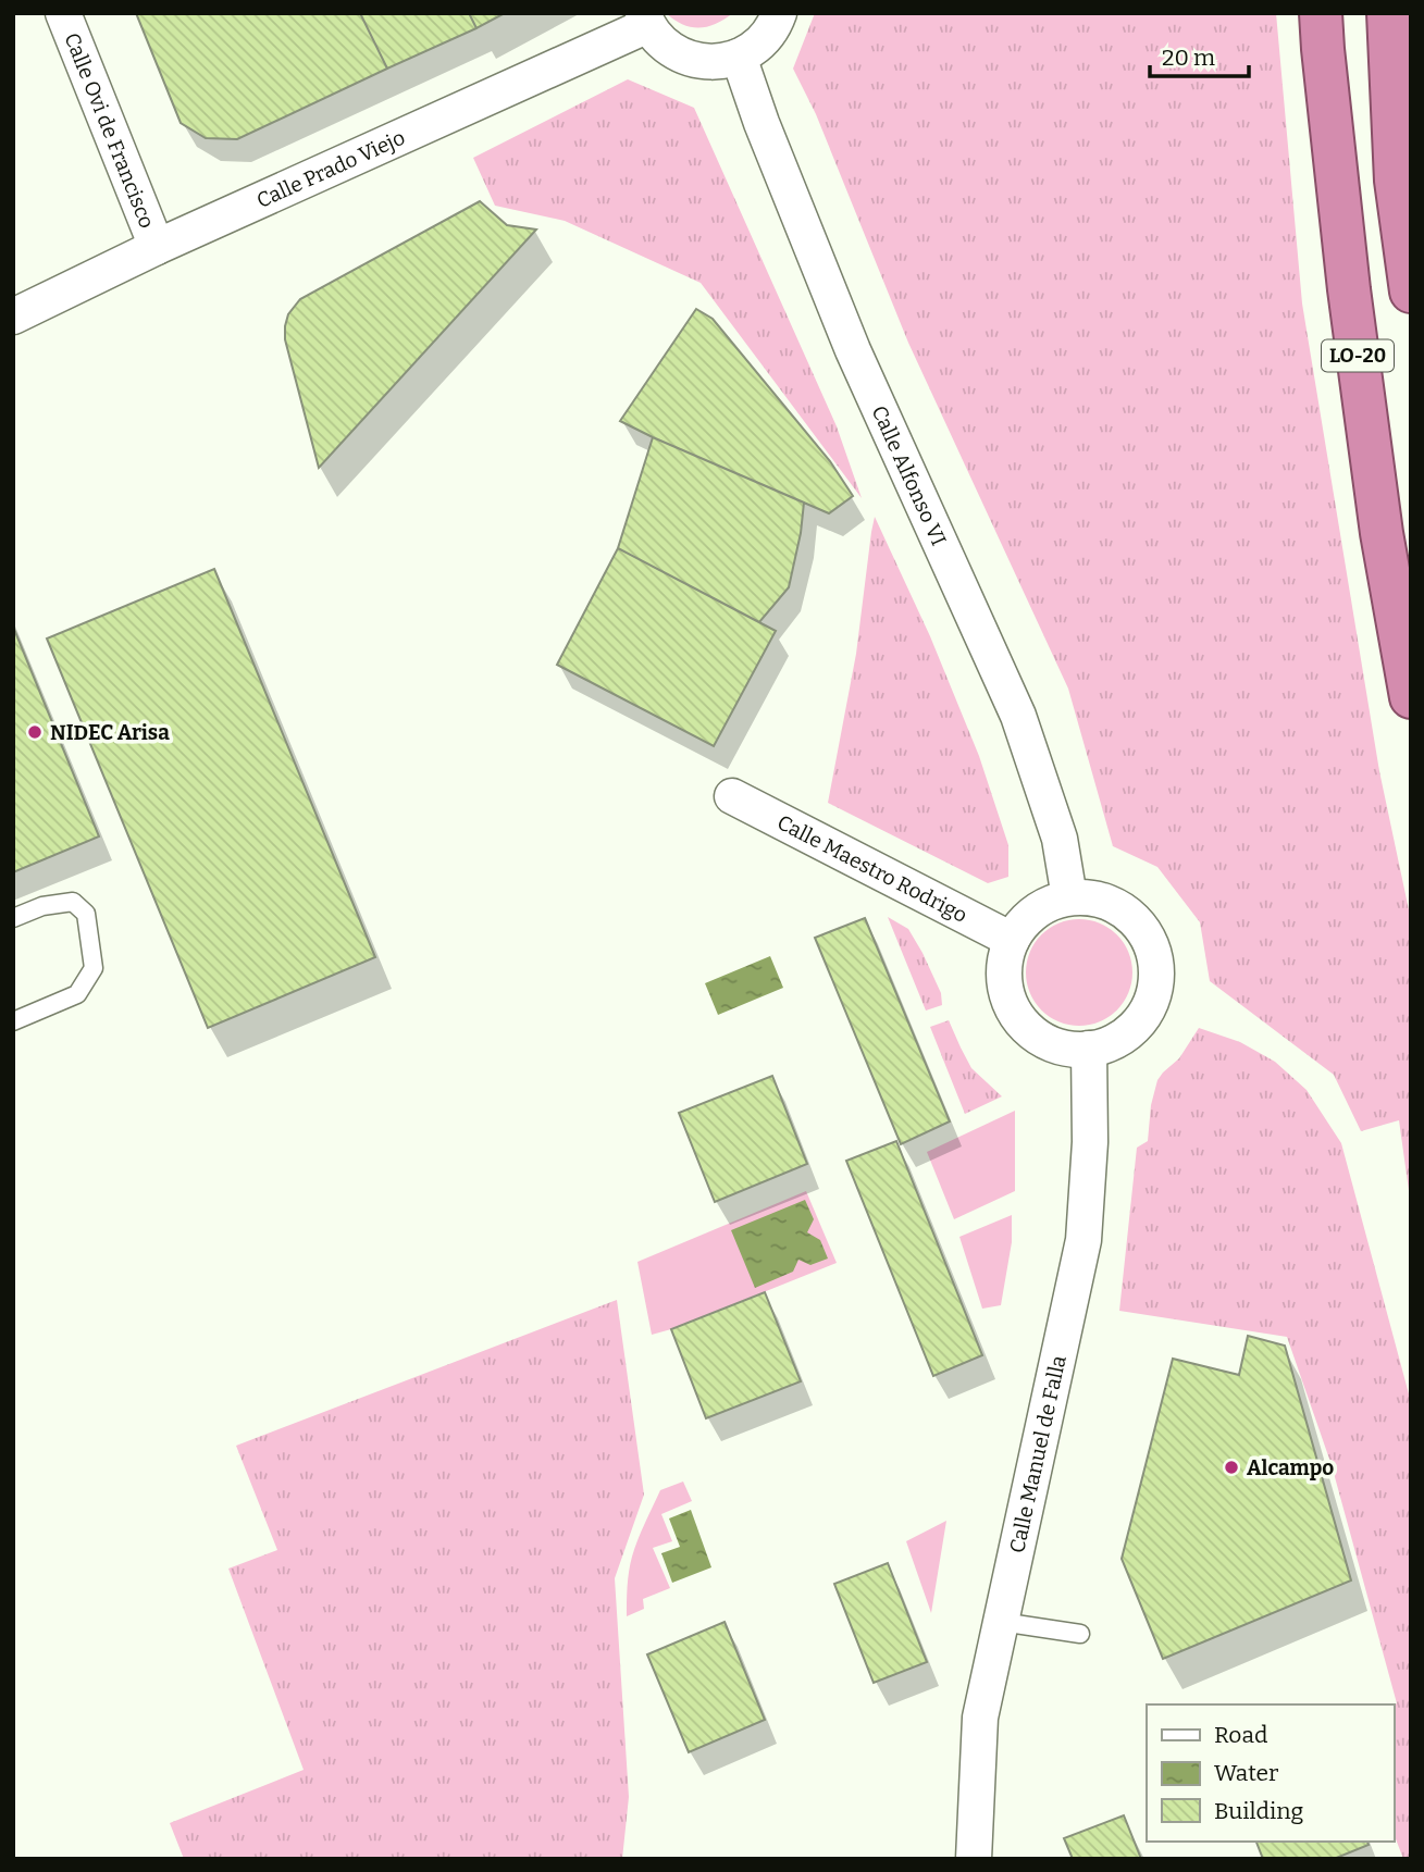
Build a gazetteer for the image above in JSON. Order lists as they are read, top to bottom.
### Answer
{
  "streets": {
    "highway": ["LO-20"],
    "street": [
      "Calle Ovi de Francisco",
      "Calle Prado Viejo",
      "Calle Alfonso VI",
      "Calle Maestro Rodrigo",
      "Calle Manuel de Falla"
    ]
  },
  "crossings": [
    ["Calle Ovi de Francisco", "Calle Prado Viejo"],
    ["Calle Alfonso VI", "Calle Maestro Rodrigo"],
    ["Calle Alfonso VI", "Calle Manuel de Falla"],
    ["Calle Maestro Rodrigo", "Calle Manuel de Falla"]
  ],
  "places": ["NIDEC Arisa", "Alcampo"],
  "legend": ["Road", "Water", "Building"],
  "scale_bar": "20 m"
}
